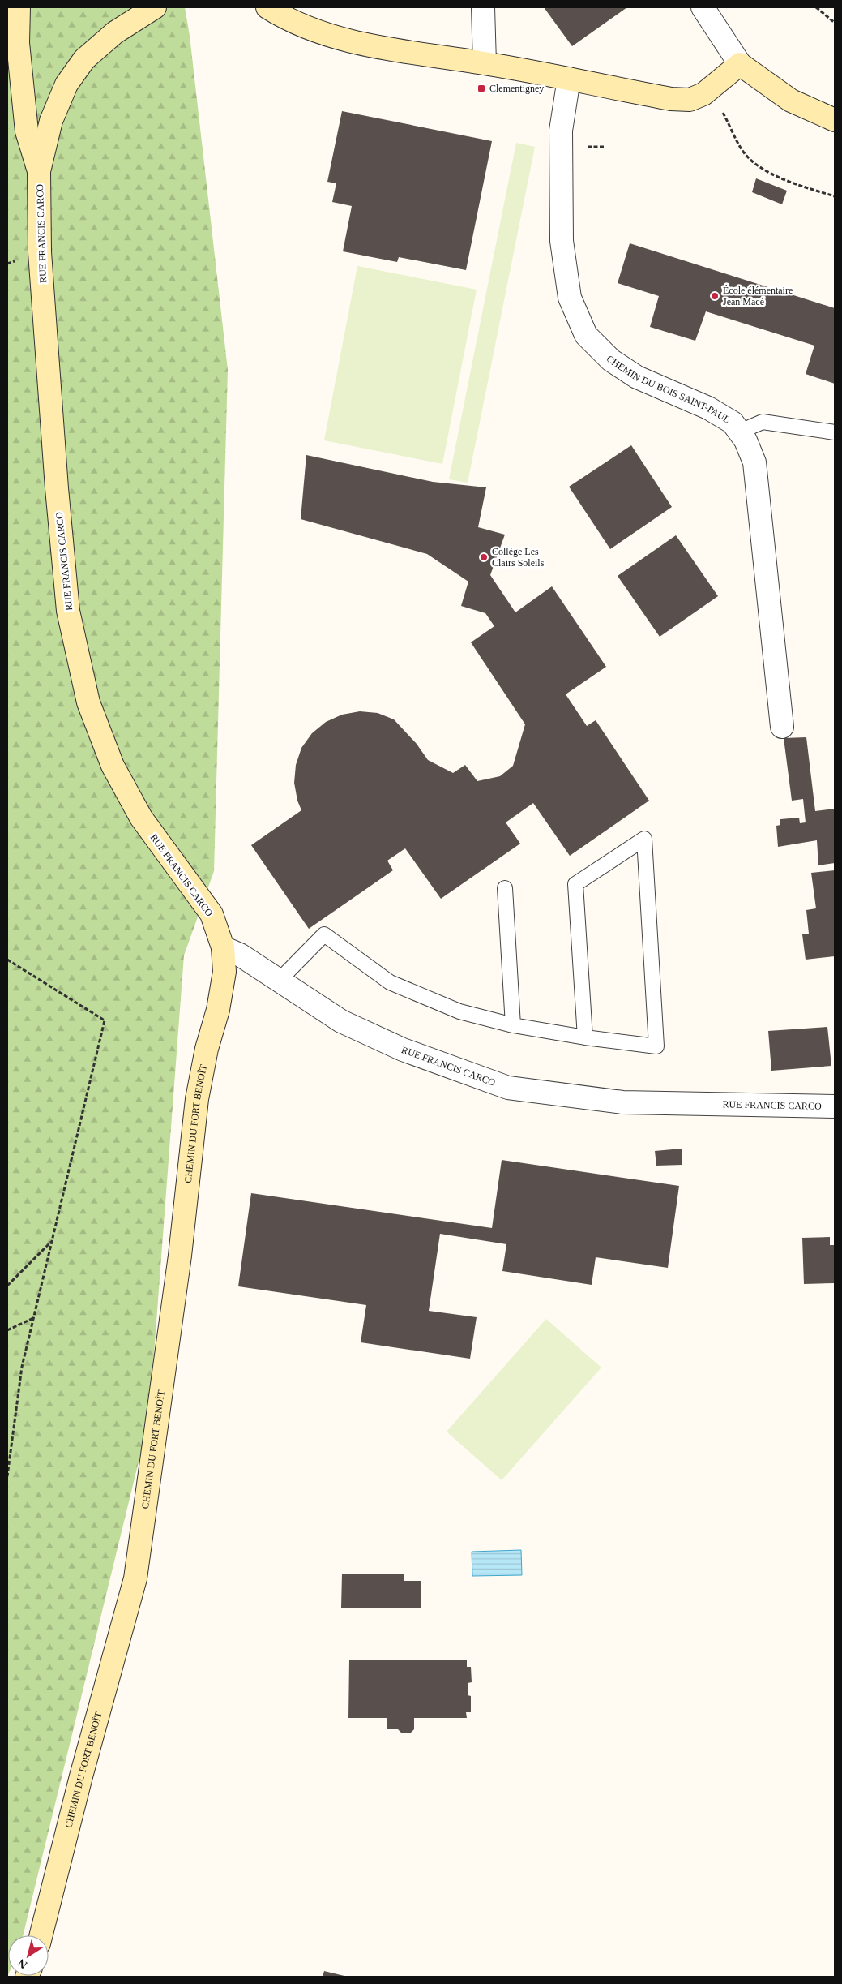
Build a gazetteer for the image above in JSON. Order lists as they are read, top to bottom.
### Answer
{
  "streets": {
    "street": ["RUE FRANCIS CARCO", "CHEMIN DU BOIS SAINT-PAUL", "CHEMIN DU FORT BENOÎT"]
  },
  "crossings": [
    ["RUE FRANCIS CARCO", "CHEMIN DU FORT BENOÎT"]
  ],
  "places": {
    "transit": ["Clementigney"],
    "other": ["École élémentaire Jean Macé", "Collège Les Clairs Soleils"]
  },
  "north": "bottom left"
}
